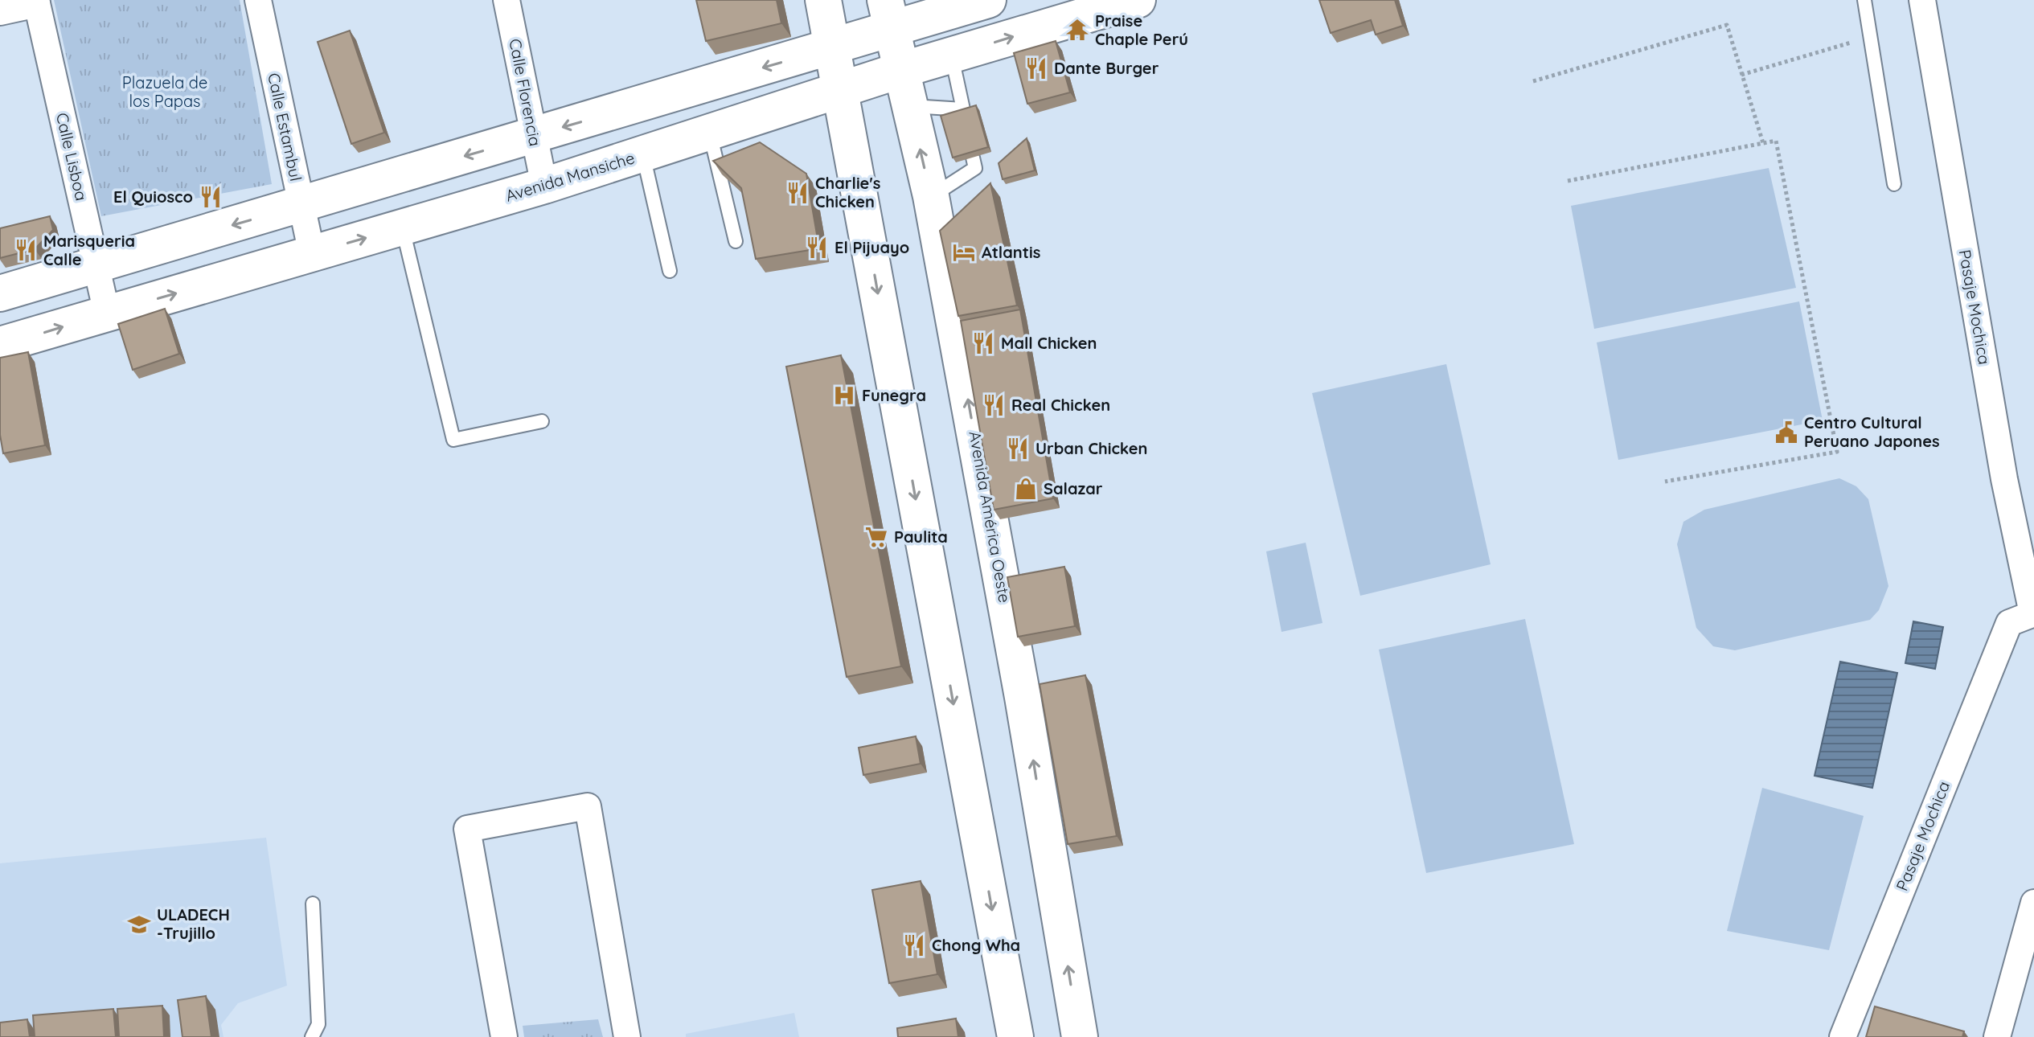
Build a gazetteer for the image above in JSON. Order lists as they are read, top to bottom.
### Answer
{
  "streets": {
    "main road": ["Avenida Mansiche", "Avenida América Oeste"],
    "street": [
      "Calle Florencia",
      "Calle Estambul",
      "Calle Lisboa",
      "Pasaje Mochica"
    ]
  },
  "crossings": [
    ["Calle Florencia", "Avenida Mansiche"],
    ["Calle Estambul", "Avenida Mansiche"],
    ["Calle Lisboa", "Avenida Mansiche"],
    ["Avenida Mansiche", "Avenida América Oeste"]
  ],
  "parks": ["Plazuela de los Papas"],
  "places": {
    "temple": ["Praise Chaple Perú"],
    "restaurant": [
      "Dante Burger",
      "Charlie's Chicken",
      "El Quiosco",
      "El Pijuayo",
      "Marisqueria Calle",
      "Mall Chicken",
      "Real Chicken",
      "Urban Chicken",
      "Chong Wha"
    ],
    "hotel": ["Atlantis"],
    "hospital": ["Funegra"],
    "public building": ["Centro Cultural Peruano Japones"],
    "shop": ["Salazar"],
    "supermarket": ["Paulita"],
    "school or university": ["ULADECH -Trujillo"]
  }
}
